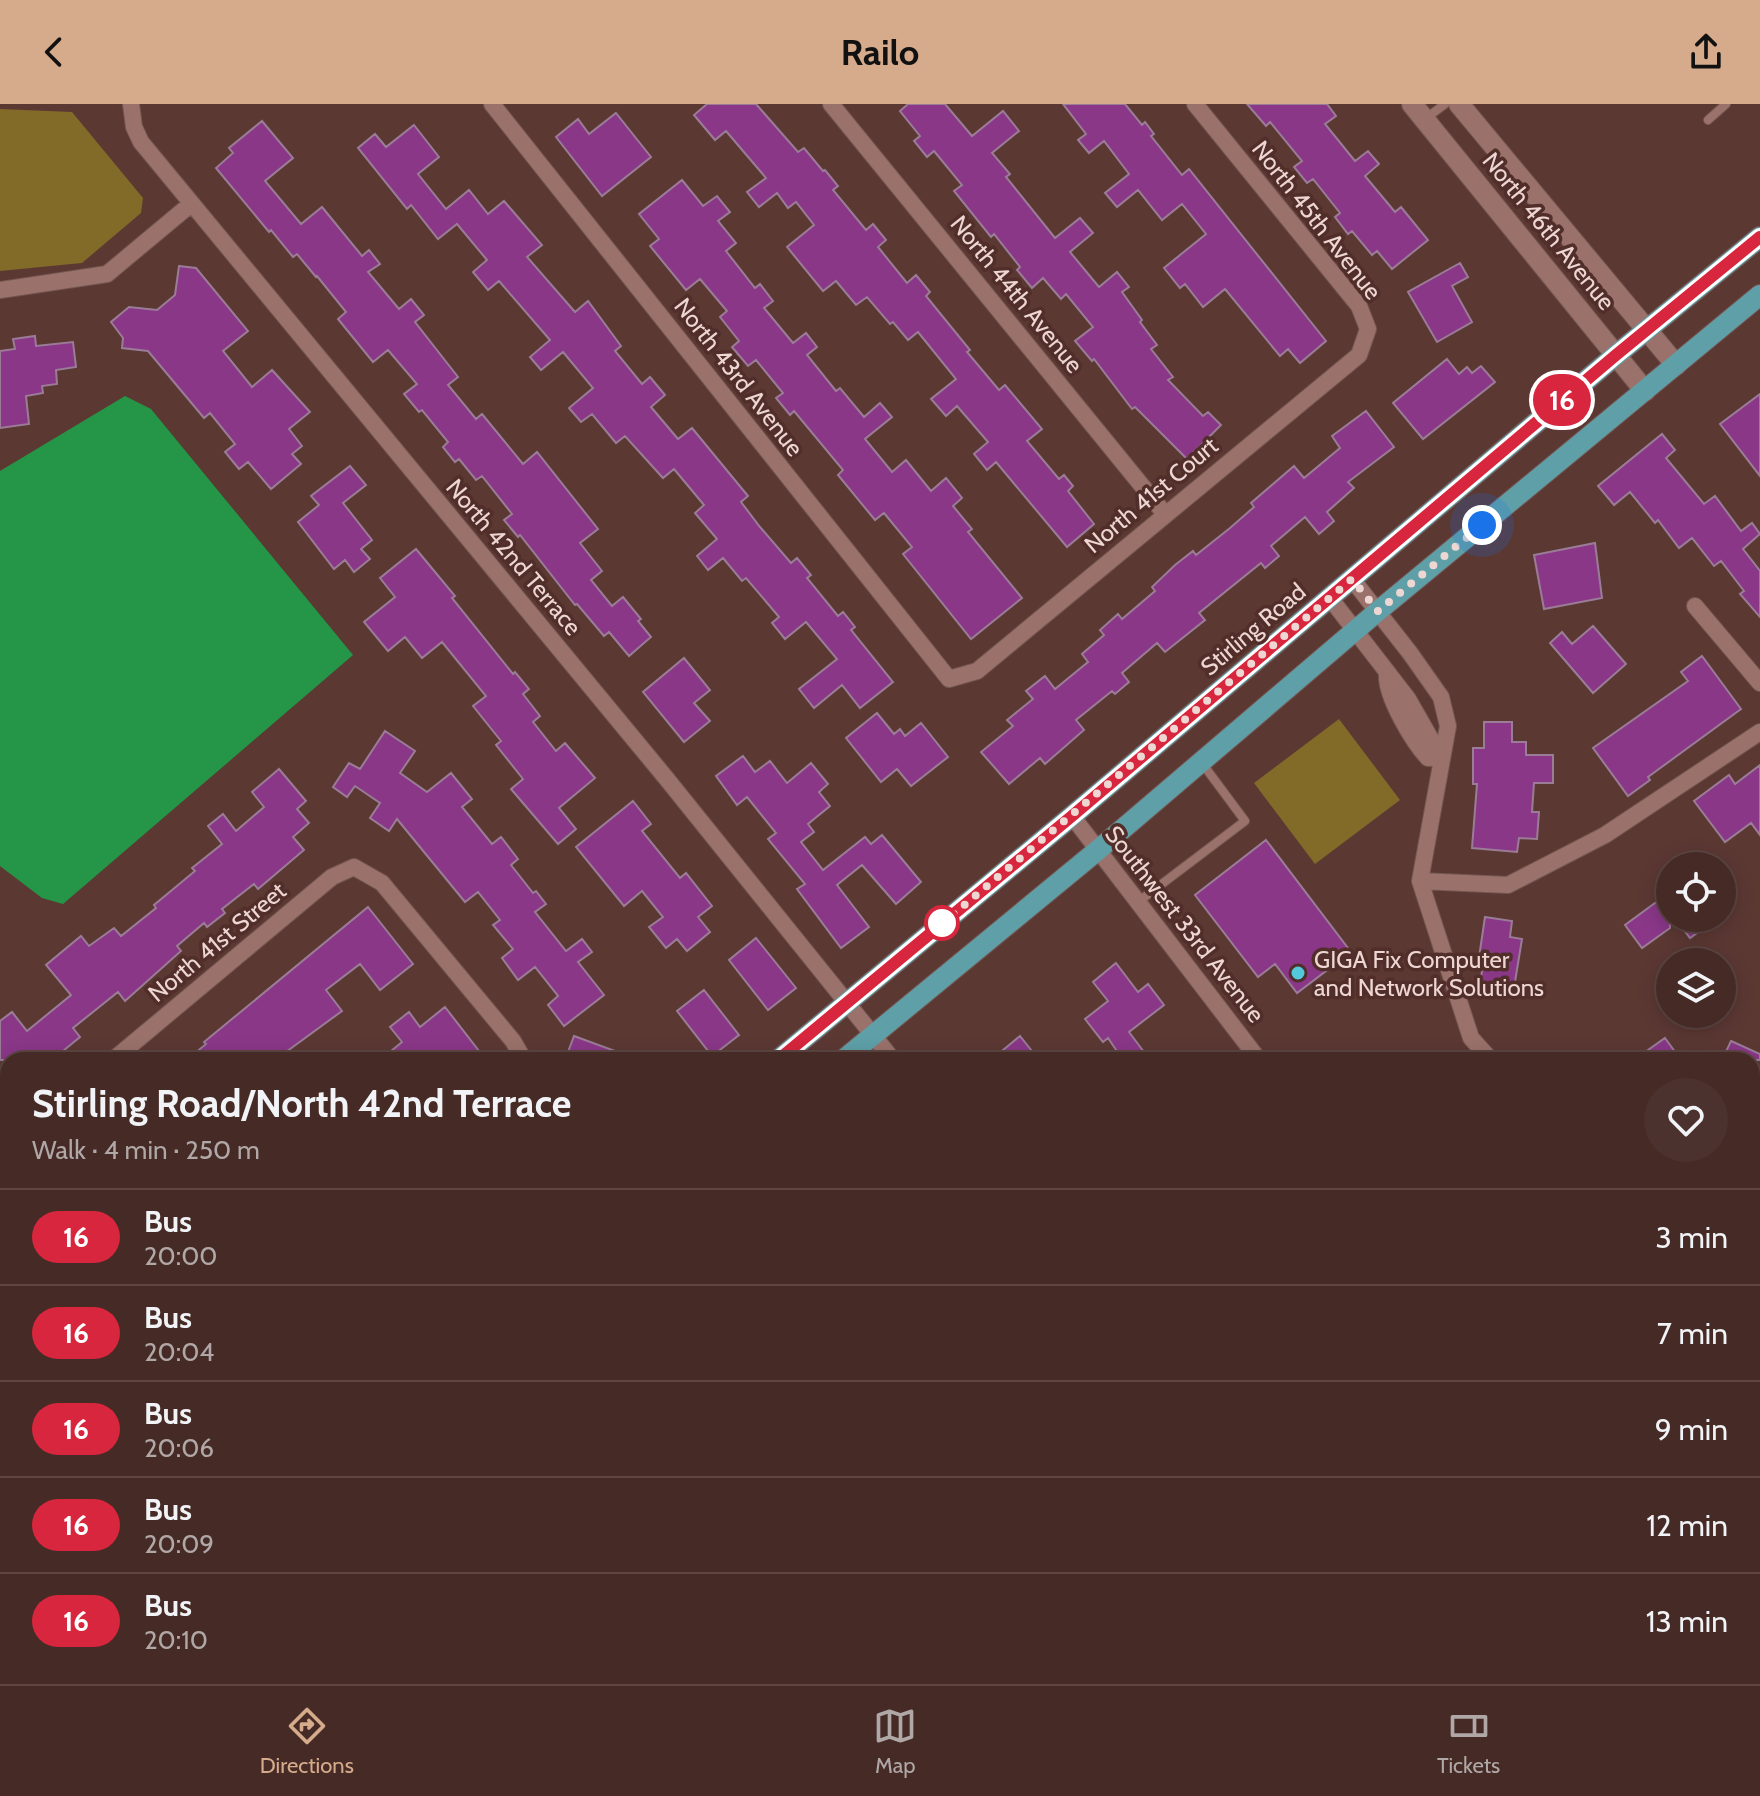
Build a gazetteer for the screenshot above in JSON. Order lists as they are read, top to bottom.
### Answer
{
  "streets": {
    "main road": ["Stirling Road"],
    "street": [
      "North 45th Avenue",
      "North 46th Avenue",
      "North 44th Avenue",
      "North 43rd Avenue",
      "North 41st Court",
      "North 42nd Terrace",
      "Southwest 33rd Avenue",
      "North 41st Street"
    ]
  },
  "crossings": [
    ["North 45th Avenue", "North 41st Court"],
    ["North 46th Avenue", "Stirling Road"],
    ["North 44th Avenue", "North 41st Court"],
    ["North 43rd Avenue", "North 41st Court"],
    ["North 42nd Terrace", "Stirling Road"],
    ["Stirling Road", "Southwest 33rd Avenue"]
  ],
  "places": ["GIGA Fix Computer and Network Solutions"],
  "lines": ["bus line 16"],
  "page": {
    "header": "Railo",
    "on_map": "16",
    "heading": ["Stirling Road/North 42nd Terrace", "Walk · 4 min · 250 m"],
    "list": [
      {
        "mark": "16",
        "name": "Bus",
        "note": "20:00",
        "value": "3 min"
      },
      {
        "mark": "16",
        "name": "Bus",
        "note": "20:04",
        "value": "7 min"
      },
      {
        "mark": "16",
        "name": "Bus",
        "note": "20:06",
        "value": "9 min"
      },
      {
        "mark": "16",
        "name": "Bus",
        "note": "20:09",
        "value": "12 min"
      },
      {
        "mark": "16",
        "name": "Bus",
        "note": "20:10",
        "value": "13 min"
      }
    ],
    "tabs": ["Directions", "Map", "Tickets"]
  }
}
